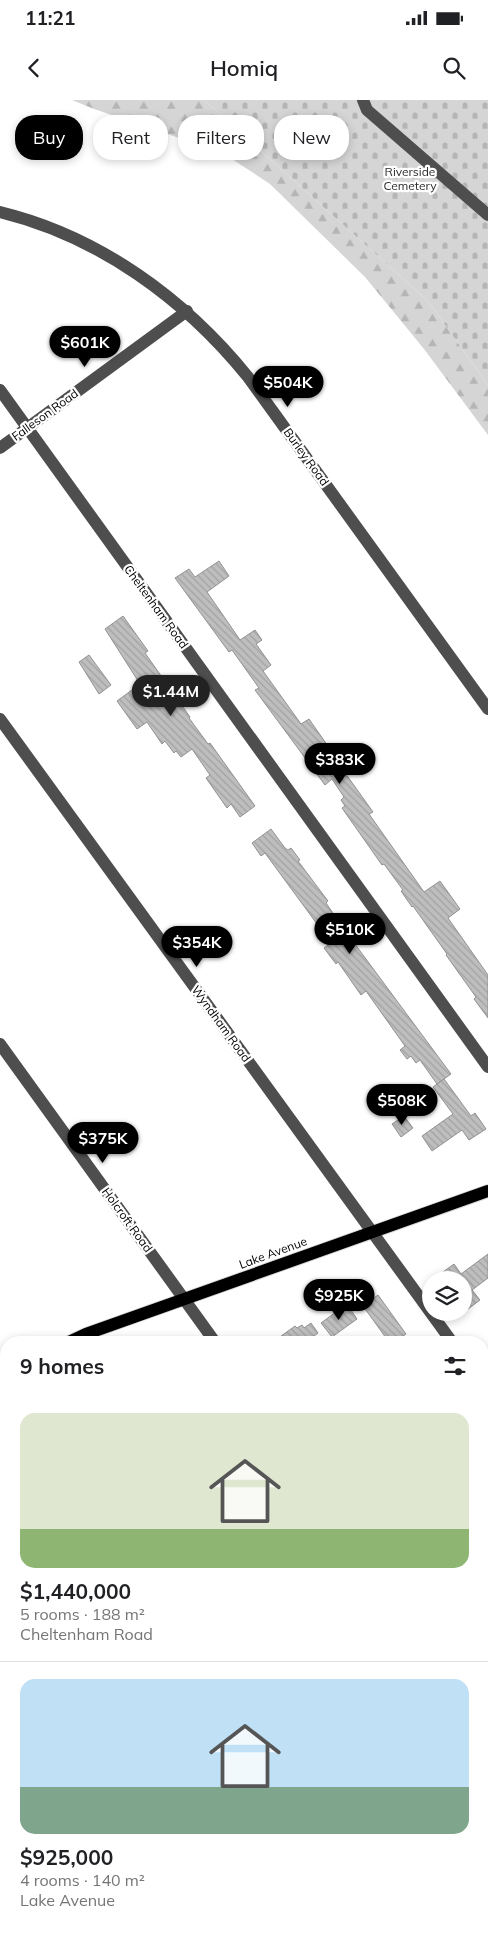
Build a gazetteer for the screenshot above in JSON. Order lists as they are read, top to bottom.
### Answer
{
  "streets": {
    "main road": ["Lake Avenue"],
    "street": [
      "Falleson Road",
      "Burley Road",
      "Cheltenham Road",
      "Wyndham Road",
      "Holcroft Road"
    ]
  },
  "crossings": [
    ["Falleson Road", "Burley Road"],
    ["Falleson Road", "Cheltenham Road"],
    ["Wyndham Road", "Lake Avenue"],
    ["Holcroft Road", "Lake Avenue"]
  ],
  "parks": ["Riverside Cemetery"],
  "page": {
    "status": "11:21",
    "header": "Homiq",
    "chip": [
      "Buy",
      "Rent",
      "Filters",
      "New"
    ],
    "price": [
      "$601K",
      "$504K",
      "$1.44M",
      "$383K",
      "$510K",
      "$354K",
      "$508K",
      "$375K",
      "$925K"
    ],
    "heading": "9 homes",
    "list": [
      {
        "name": "$1,440,000",
        "note": "5 rooms · 188 m² · Cheltenham Road"
      },
      {
        "name": "$925,000",
        "note": "4 rooms · 140 m² · Lake Avenue"
      }
    ]
  }
}
